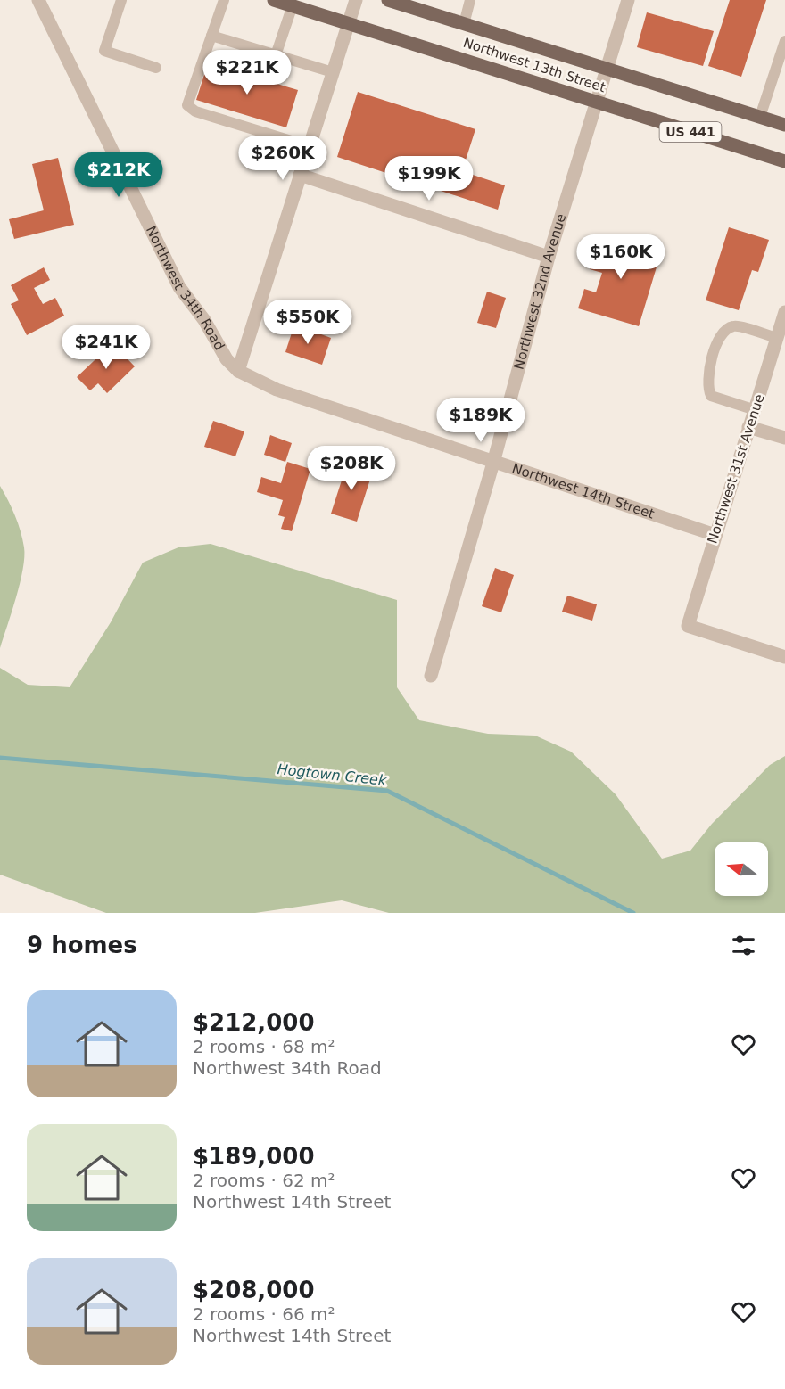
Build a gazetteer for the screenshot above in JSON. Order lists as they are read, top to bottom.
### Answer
{
  "streets": {
    "main road": ["Northwest 13th Street", "US 441"],
    "street": [
      "Northwest 34th Road",
      "Northwest 32nd Avenue",
      "Northwest 31st Avenue",
      "Northwest 14th Street"
    ]
  },
  "crossings": [
    ["Northwest 13th Street", "Northwest 32nd Avenue"],
    ["Northwest 34th Road", "Northwest 14th Street"],
    ["Northwest 32nd Avenue", "Northwest 14th Street"],
    ["Northwest 31st Avenue", "Northwest 14th Street"]
  ],
  "water": ["Hogtown Creek"],
  "north": "left",
  "page": {
    "price": [
      "$221K",
      "$260K",
      "$212K",
      "$199K",
      "$160K",
      "$550K",
      "$241K",
      "$189K",
      "$208K"
    ],
    "heading": "9 homes",
    "list": [
      {
        "name": "$212,000",
        "note": "2 rooms · 68 m² · Northwest 34th Road"
      },
      {
        "name": "$189,000",
        "note": "2 rooms · 62 m² · Northwest 14th Street"
      },
      {
        "name": "$208,000",
        "note": "2 rooms · 66 m² · Northwest 14th Street"
      }
    ]
  }
}
